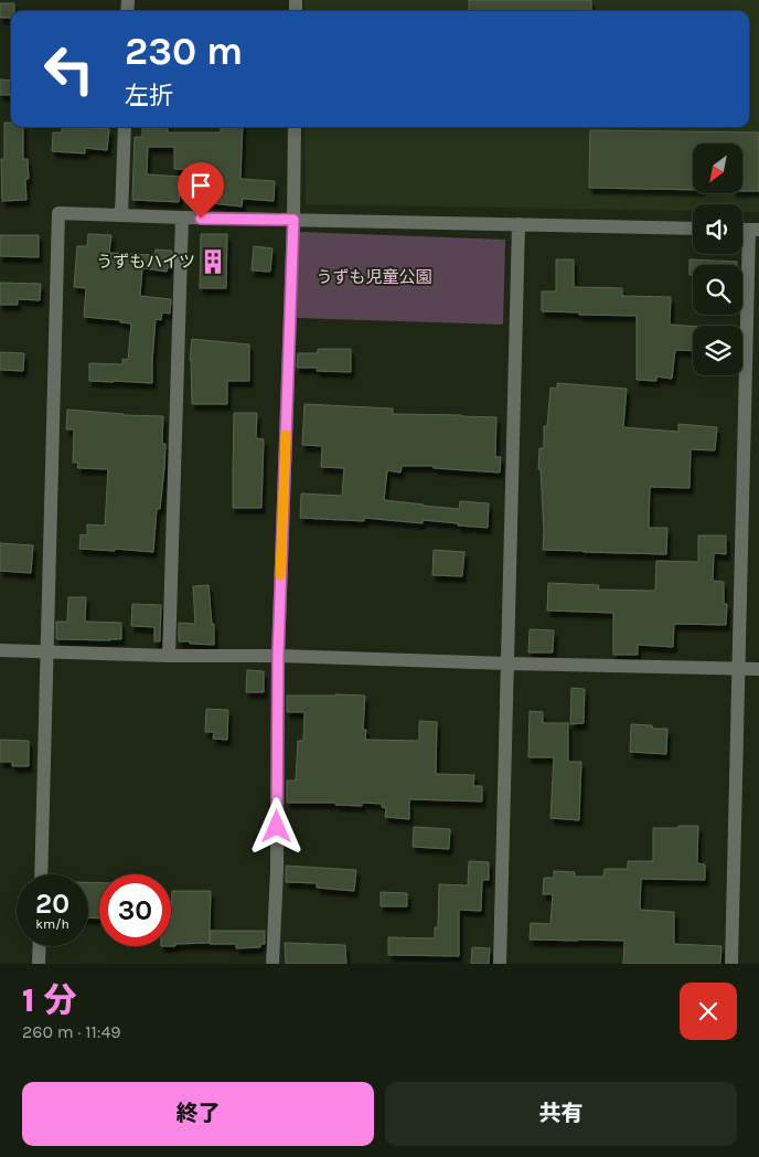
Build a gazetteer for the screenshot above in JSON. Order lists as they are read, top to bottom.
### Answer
{
  "parks": ["うずも児童公園"],
  "places": {
    "building": ["うずもハイツ"]
  },
  "north": "bottom left",
  "page": {
    "turn": ["230 m", "左折"],
    "speed": "20 km/h",
    "limit": "30",
    "heading": ["1 分", "260 m · 11:49"],
    "buttons": ["終了", "共有"]
  }
}
